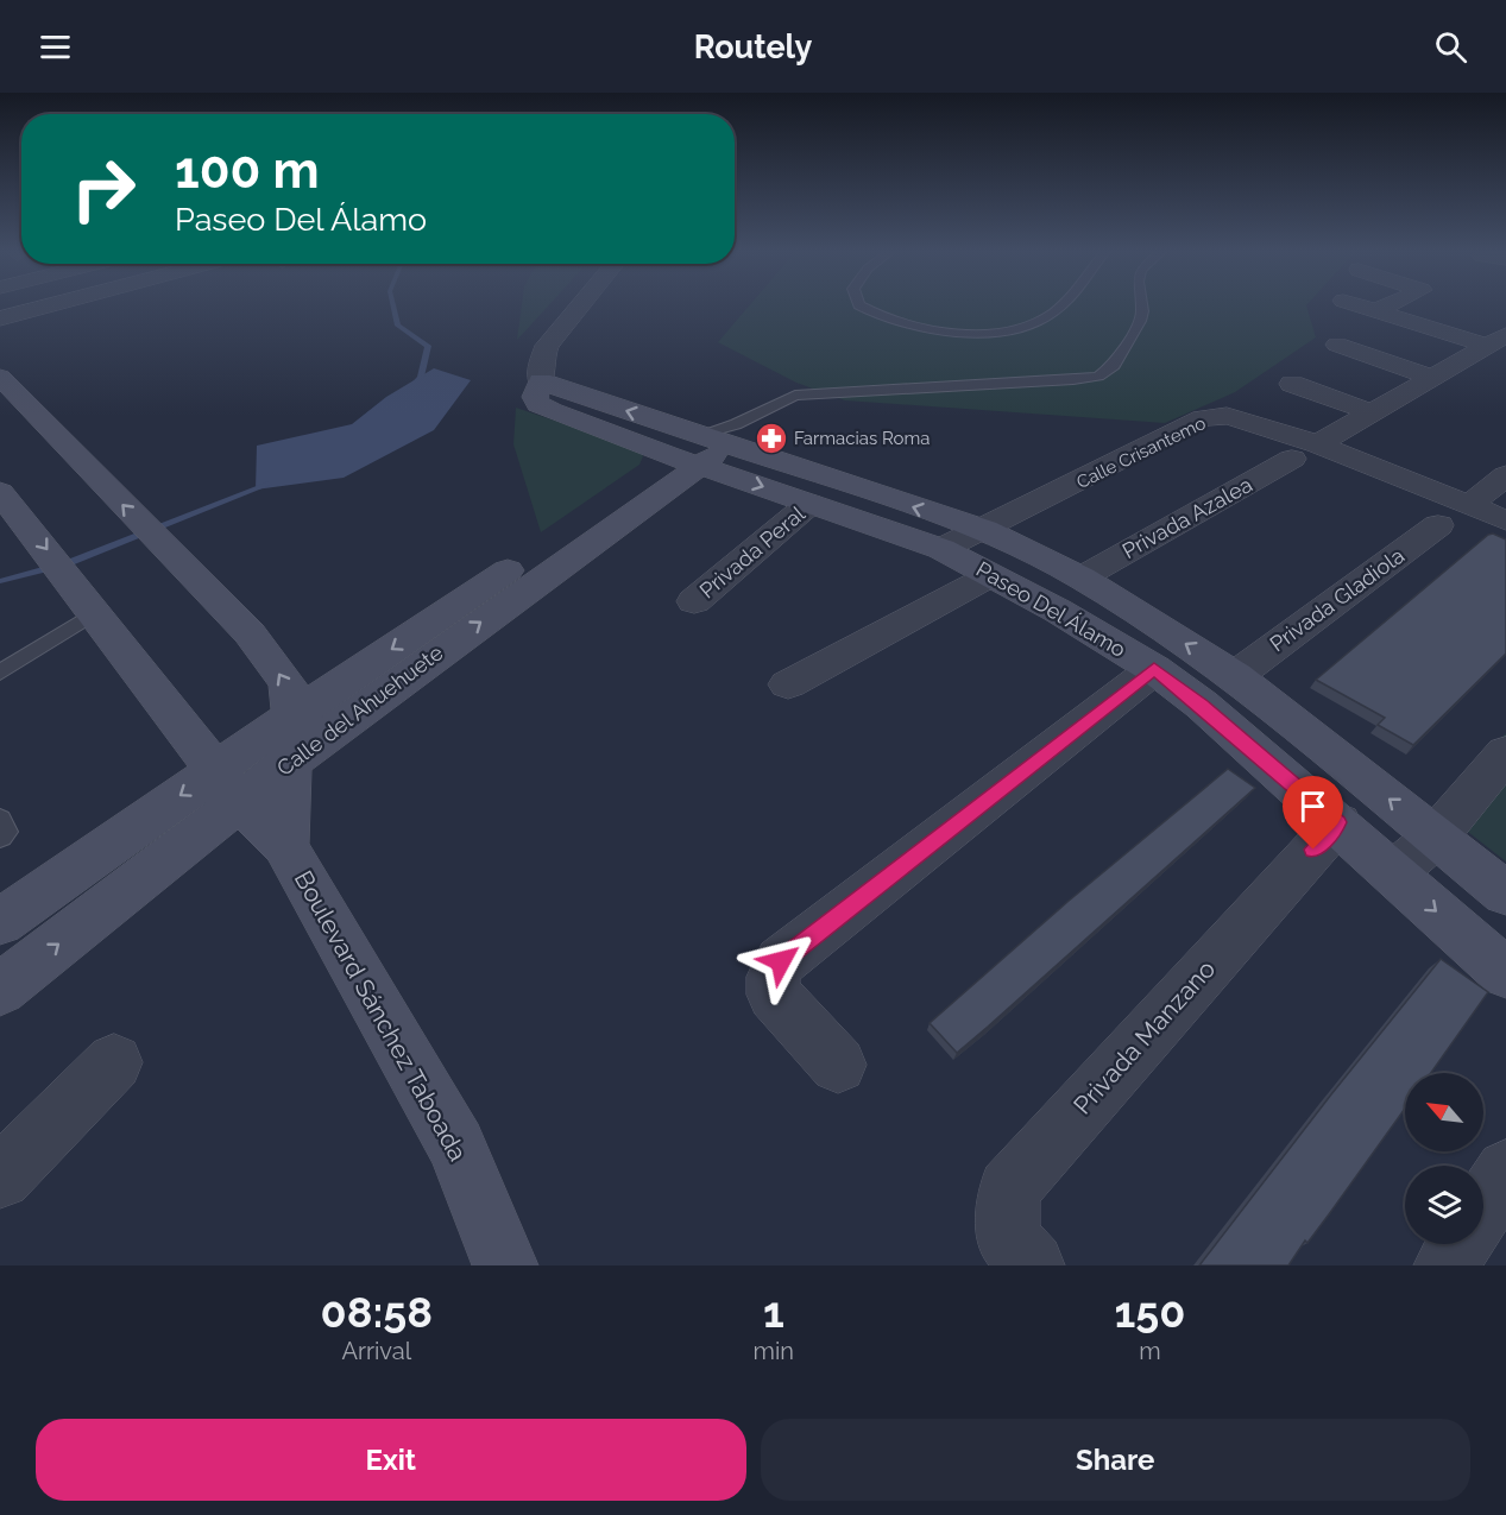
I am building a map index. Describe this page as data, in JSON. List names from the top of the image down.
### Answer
{
  "streets": {
    "street": [
      "Calle Crisantemo",
      "Privada Azalea",
      "Privada Peral",
      "Privada Gladiola",
      "Paseo Del Álamo",
      "Calle del Ahuehuete",
      "Boulevard Sánchez Taboada",
      "Privada Manzano"
    ]
  },
  "crossings": [
    ["Calle Crisantemo", "Privada Azalea"],
    ["Calle Crisantemo", "Privada Gladiola"],
    ["Calle Crisantemo", "Paseo Del Álamo"],
    ["Privada Azalea", "Paseo Del Álamo"],
    ["Privada Peral", "Paseo Del Álamo"],
    ["Privada Gladiola", "Paseo Del Álamo"],
    ["Paseo Del Álamo", "Calle del Ahuehuete"],
    ["Paseo Del Álamo", "Privada Manzano"],
    ["Calle del Ahuehuete", "Boulevard Sánchez Taboada"]
  ],
  "places": {
    "pharmacy": ["Farmacias Roma"]
  },
  "north": "top left",
  "page": {
    "header": "Routely",
    "turn": ["100 m", "Paseo Del Álamo"],
    "eta": [
      "08:58",
      "Arrival",
      "1",
      "min",
      "150",
      "m"
    ],
    "buttons": ["Exit", "Share"]
  }
}
